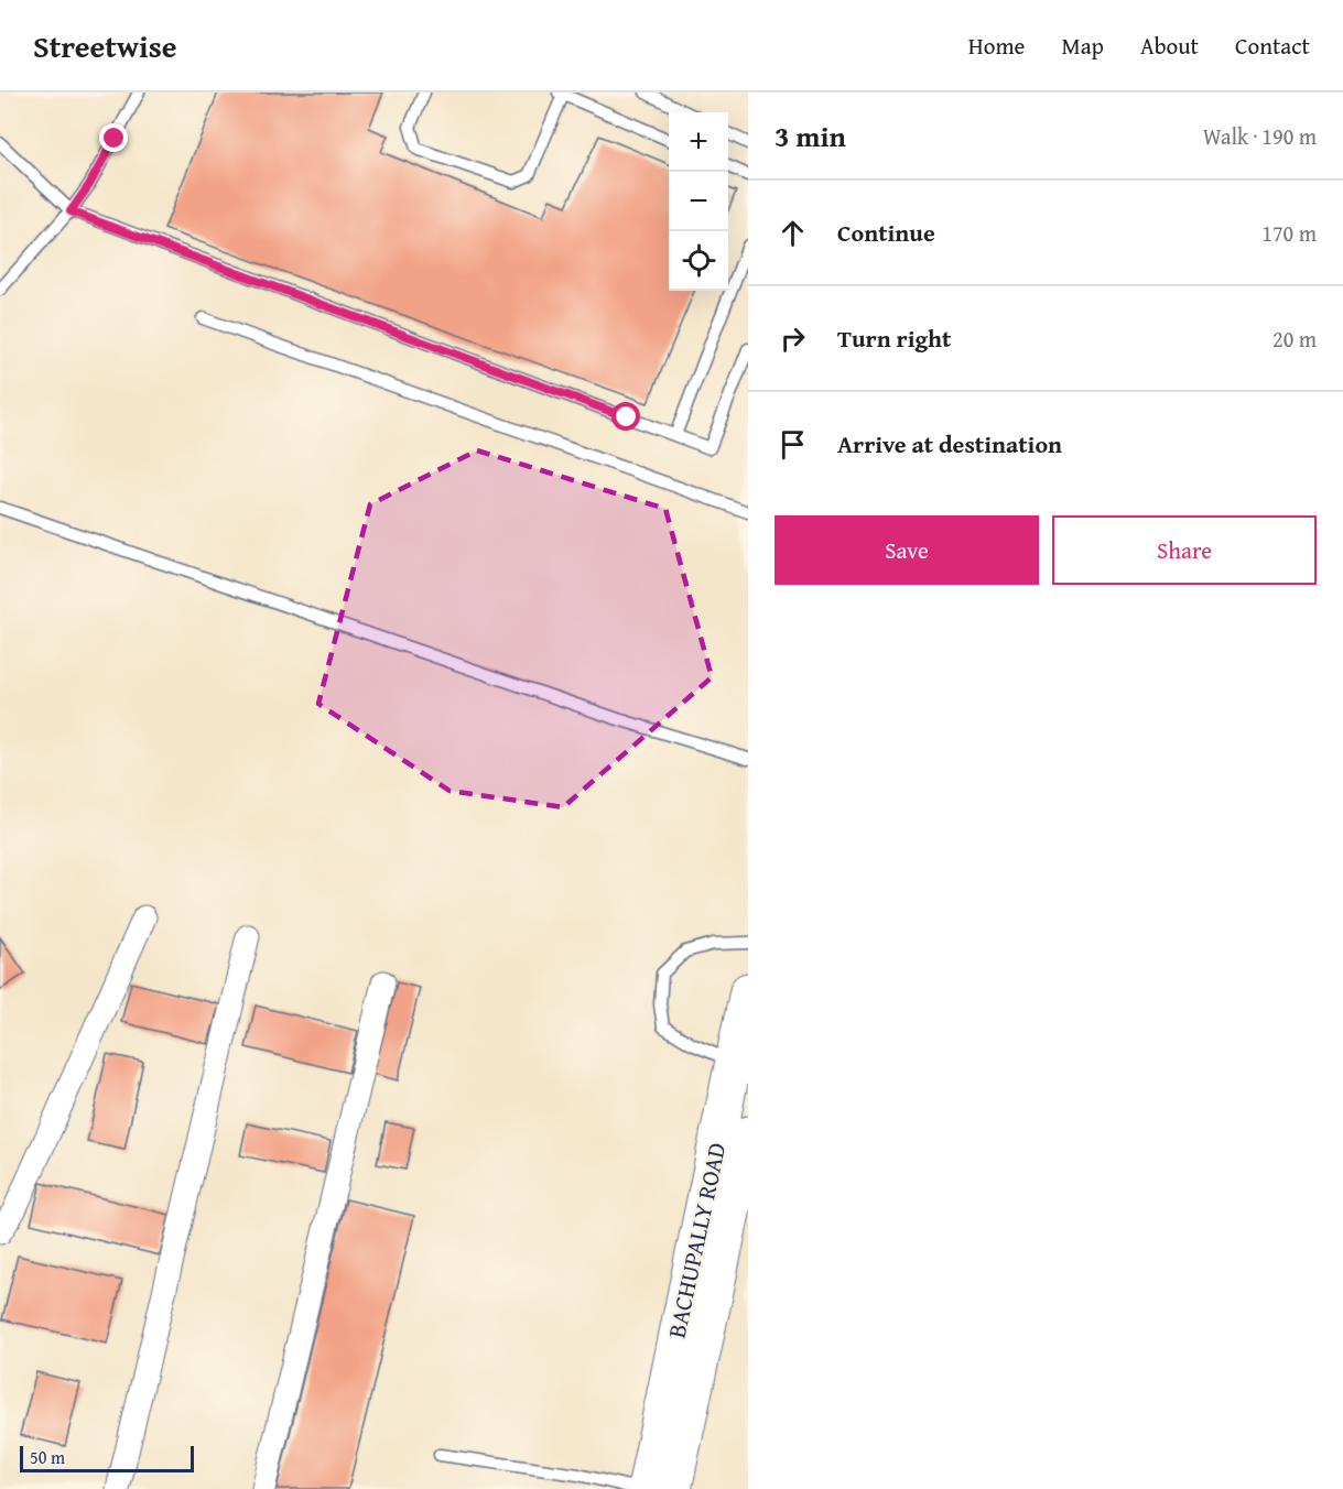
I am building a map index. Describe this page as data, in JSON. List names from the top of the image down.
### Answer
{
  "streets": {
    "main road": ["BACHUPALLY ROAD"]
  },
  "scale_bar": "50 m",
  "page": {
    "header": "Streetwise",
    "nav": [
      "Home",
      "Map",
      "About",
      "Contact"
    ],
    "heading": ["3 min", "Walk · 190 m"],
    "map_buttons": ["+", "−"],
    "list": [
      ["Continue", "170 m"],
      ["Turn right", "20 m"],
      "Arrive at destination"
    ],
    "buttons": ["Save", "Share"],
    "scale": "50 m"
  }
}
